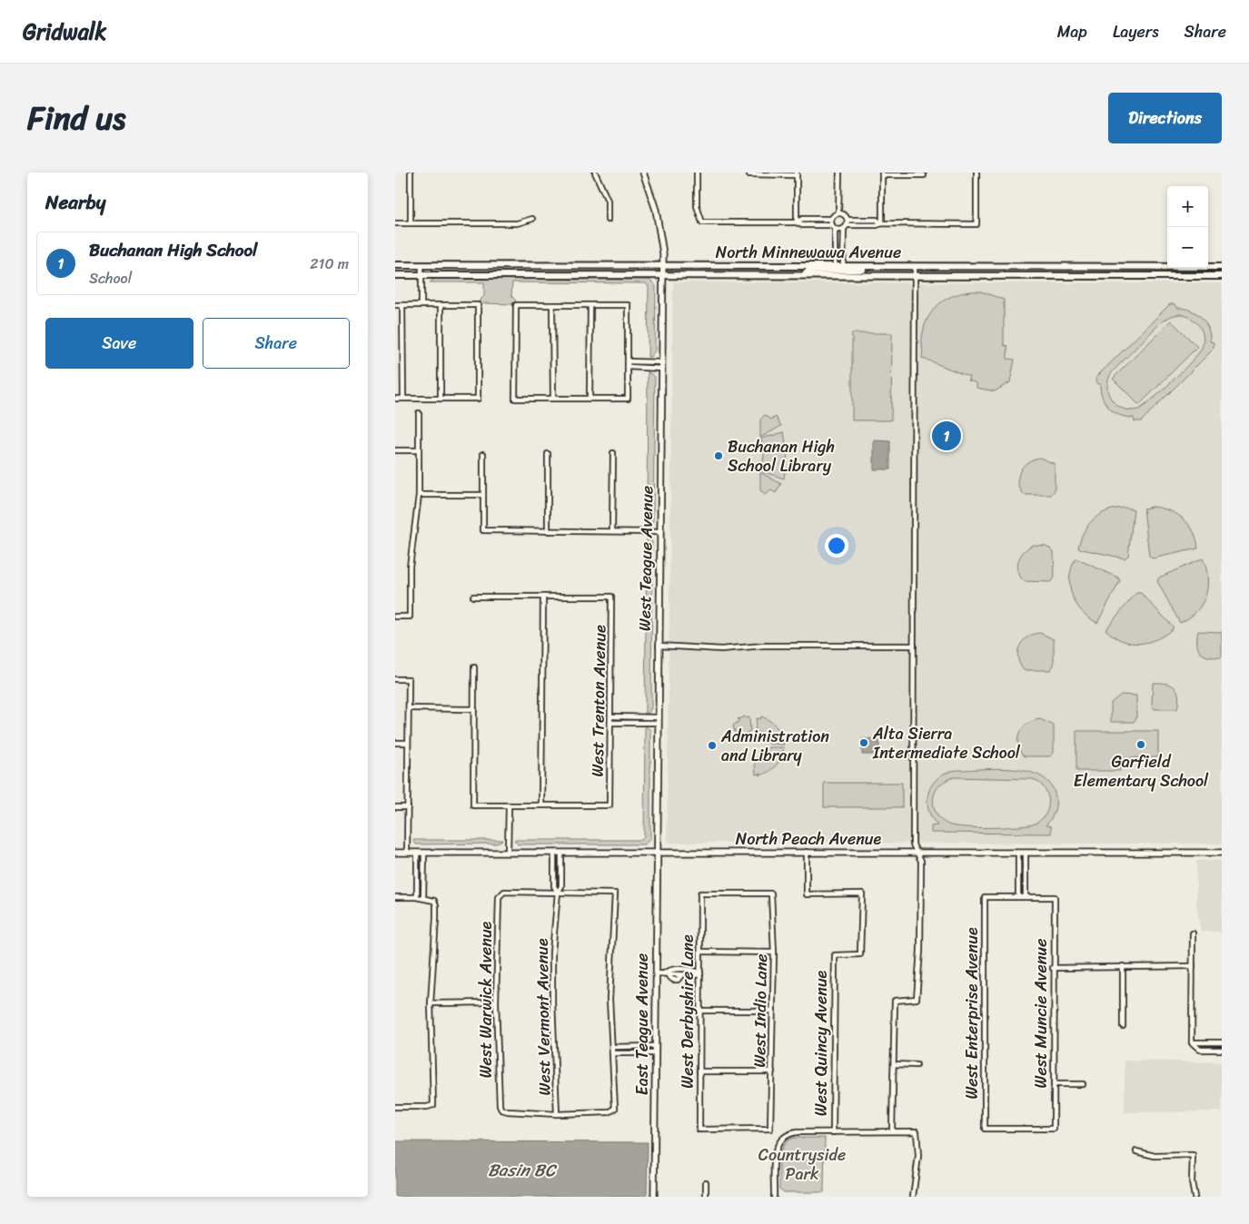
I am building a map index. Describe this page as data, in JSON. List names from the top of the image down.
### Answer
{
  "streets": {
    "main road": ["North Minnewawa Avenue"],
    "street": [
      "West Teague Avenue",
      "West Trenton Avenue",
      "North Peach Avenue",
      "West Warwick Avenue",
      "West Indio Lane",
      "West Derbyshire Lane",
      "West Enterprise Avenue",
      "West Muncie Avenue",
      "West Vermont Avenue",
      "East Teague Avenue",
      "West Quincy Avenue"
    ]
  },
  "crossings": [
    ["North Minnewawa Avenue", "West Teague Avenue"],
    ["West Teague Avenue", "North Peach Avenue"],
    ["West Teague Avenue", "East Teague Avenue"],
    ["North Peach Avenue", "West Vermont Avenue"],
    ["North Peach Avenue", "East Teague Avenue"],
    ["North Peach Avenue", "West Quincy Avenue"],
    ["West Warwick Avenue", "West Vermont Avenue"],
    ["West Indio Lane", "West Derbyshire Lane"],
    ["West Enterprise Avenue", "West Muncie Avenue"]
  ],
  "water": ["Basin BC"],
  "parks": ["Countryside Park"],
  "places": [
    "Buchanan High School Library",
    "Alta Sierra Intermediate School",
    "Garfield Elementary School",
    "Administration and Library"
  ],
  "page": {
    "header": "Gridwalk",
    "nav": ["Map", "Layers", "Share"],
    "title": "Find us",
    "buttons": [
      "Directions",
      ["Save", "Share"]
    ],
    "heading": "Nearby",
    "map_buttons": ["+", "−"],
    "list": [
      {
        "mark": "1",
        "name": "Buchanan High School",
        "note": "School",
        "value": "210 m"
      }
    ],
    "pins": "1"
  }
}
